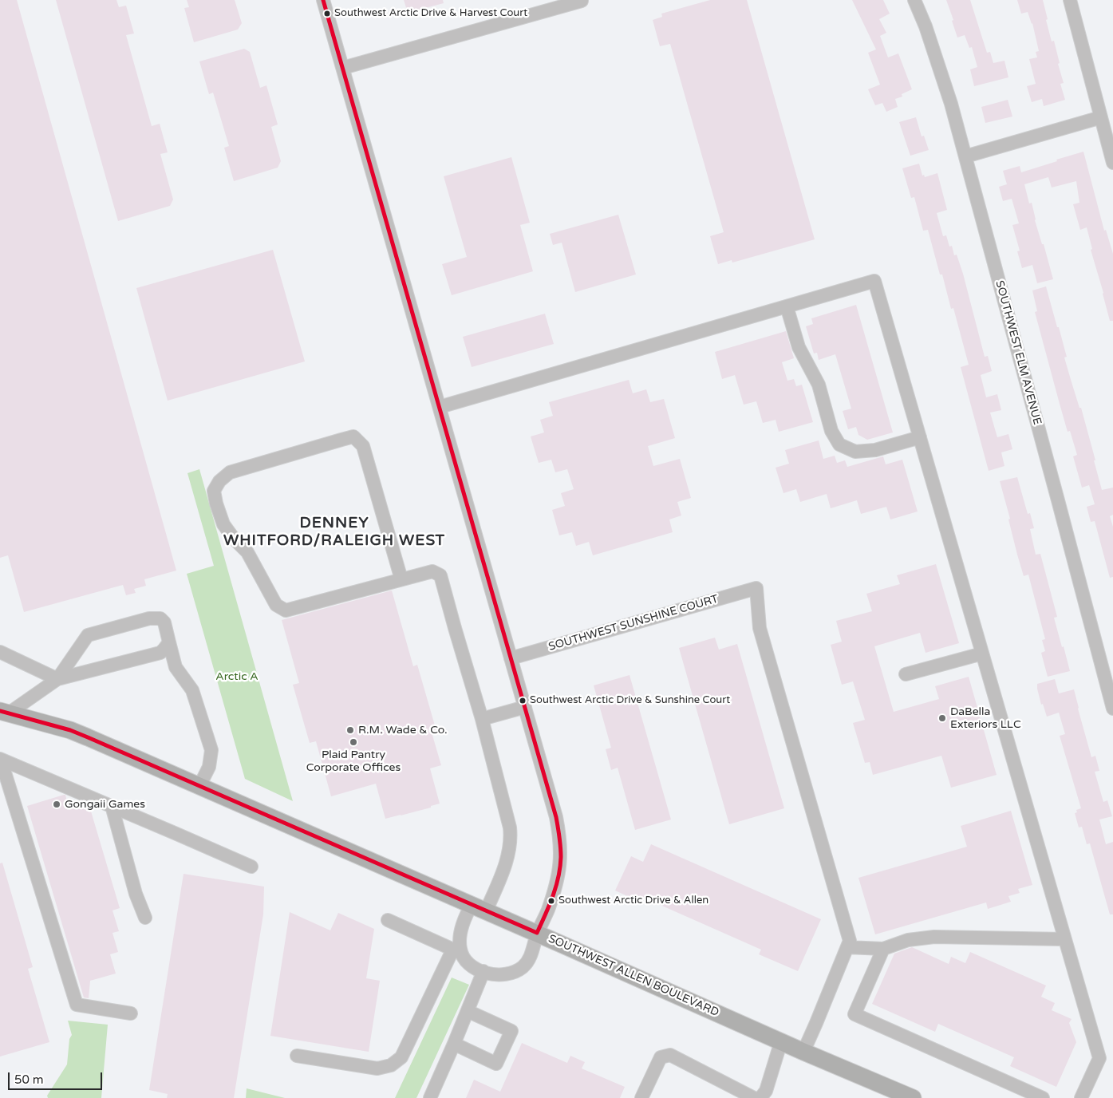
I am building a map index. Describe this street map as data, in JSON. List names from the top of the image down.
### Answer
{
  "streets": {
    "main road": ["SOUTHWEST ALLEN BOULEVARD"],
    "street": ["SOUTHWEST ELM AVENUE", "SOUTHWEST SUNSHINE COURT"]
  },
  "districts": ["DENNEY WHITFORD/RALEIGH WEST"],
  "parks": ["Arctic A"],
  "places": [
    "Southwest Arctic Drive & Harvest Court",
    "Southwest Arctic Drive & Sunshine Court",
    "DaBella Exteriors LLC",
    "R.M. Wade & Co.",
    "Plaid Pantry Corporate Offices",
    "Gongaii Games",
    "Southwest Arctic Drive & Allen"
  ],
  "scale_bar": "50 m"
}
